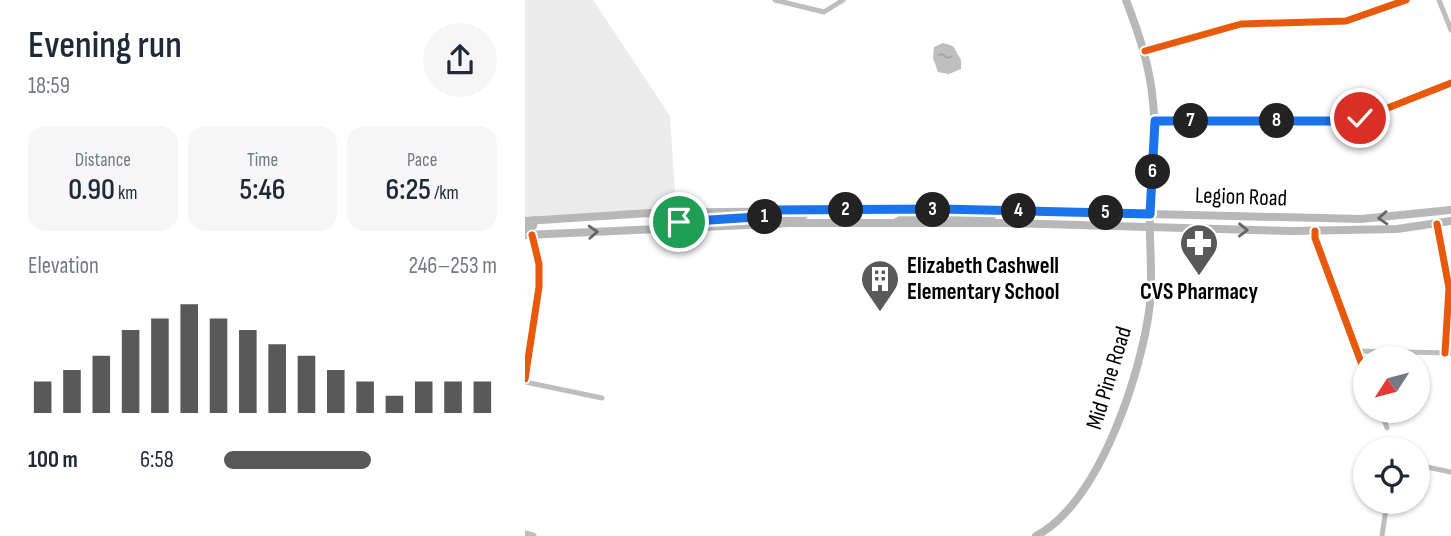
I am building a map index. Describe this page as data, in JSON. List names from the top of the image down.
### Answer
{
  "streets": {
    "main road": ["Legion Road", "Mid Pine Road"]
  },
  "crossings": [
    ["Legion Road", "Mid Pine Road"]
  ],
  "places": {
    "pharmacy": ["CVS Pharmacy"],
    "building": ["Elizabeth Cashwell Elementary School"]
  },
  "north": "bottom left",
  "page": {
    "heading": ["Evening run", "18:59"],
    "pins": [
      "7",
      "8",
      "6",
      "2",
      "3",
      "4",
      "5",
      "1"
    ],
    "stats": [
      ["Distance", "0.90 km"],
      ["Time", "5:46"],
      ["Pace", "6:25 /km"]
    ],
    "chart": ["Elevation", "246–253 m"],
    "list": [
      {
        "name": "100 m",
        "note": "6:58"
      }
    ]
  }
}
